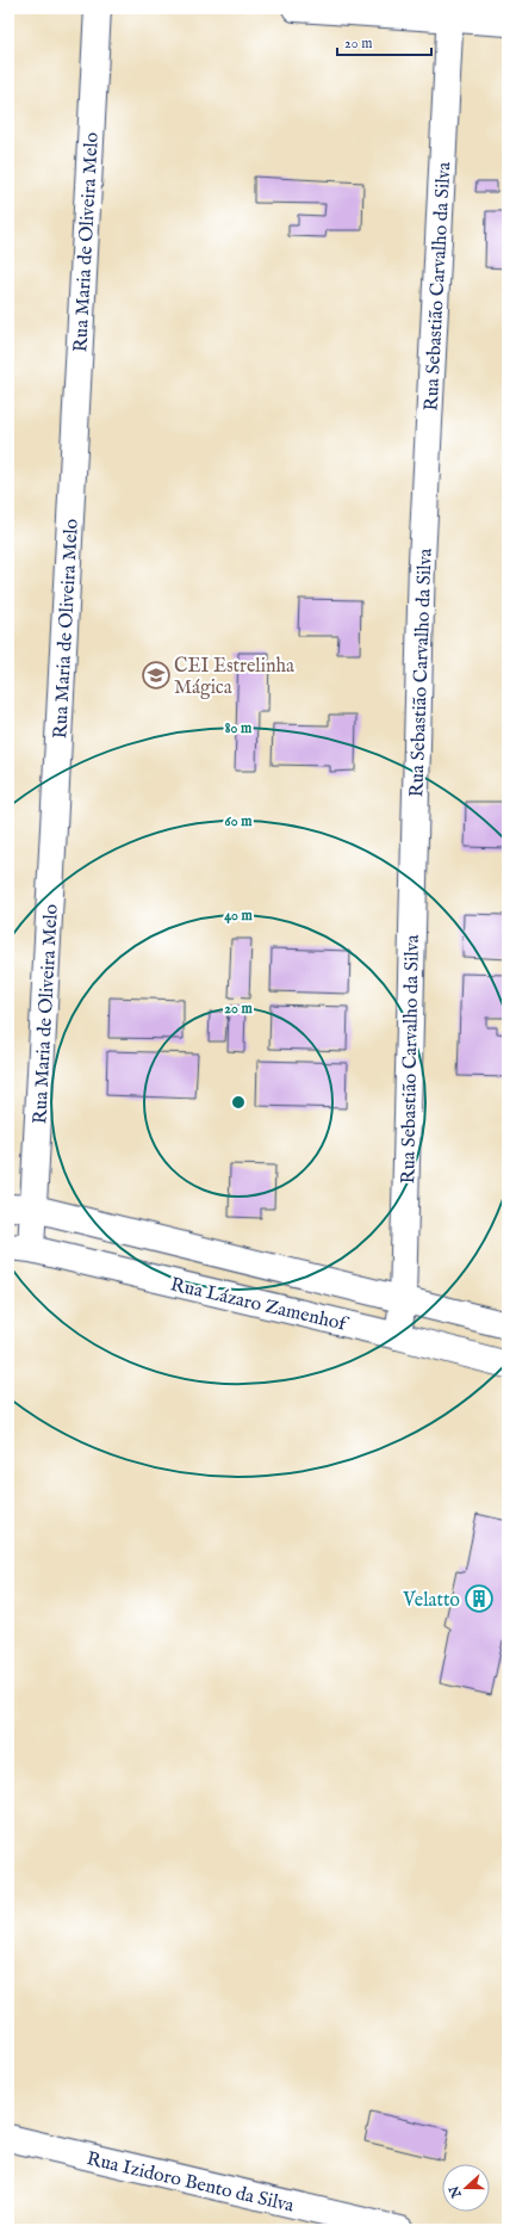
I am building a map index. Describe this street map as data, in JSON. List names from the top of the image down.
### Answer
{
  "streets": {
    "street": [
      "Rua Maria de Oliveira Melo",
      "Rua Sebastião Carvalho da Silva",
      "Rua Lázaro Zamenhof",
      "Rua Izidoro Bento da Silva"
    ]
  },
  "crossings": [
    ["Rua Maria de Oliveira Melo", "Rua Lázaro Zamenhof"],
    ["Rua Sebastião Carvalho da Silva", "Rua Lázaro Zamenhof"]
  ],
  "places": {
    "school or university": ["CEI Estrelinha Mágica"],
    "building": ["Velatto"]
  },
  "scale_bar": "20 m",
  "north": "left",
  "rings": [
    "80 m",
    "60 m",
    "40 m",
    "20 m"
  ]
}
